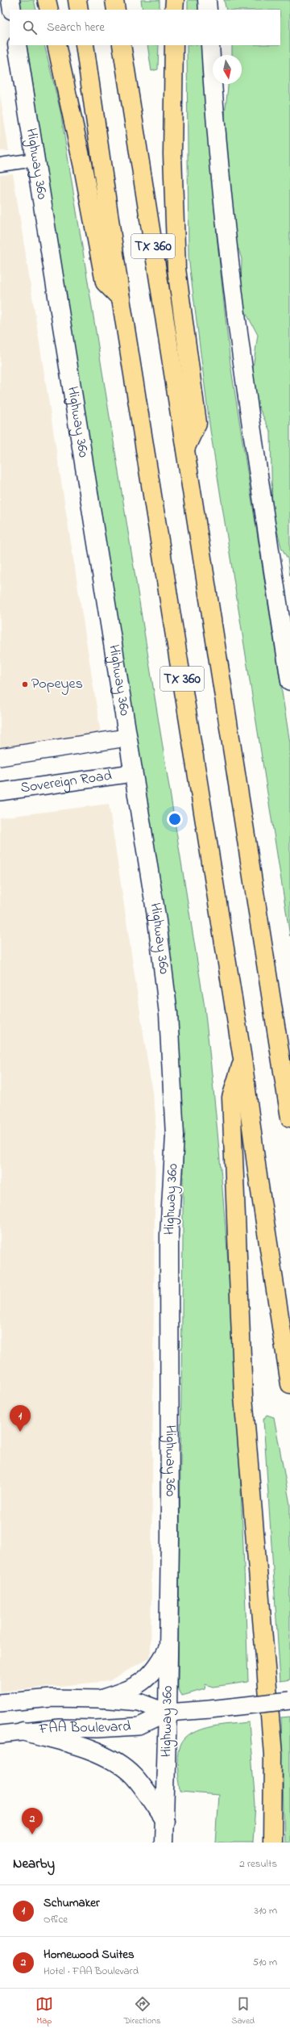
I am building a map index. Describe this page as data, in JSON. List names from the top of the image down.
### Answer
{
  "streets": {
    "highway": ["TX 360"],
    "main road": ["Highway 360"],
    "street": ["Sovereign Road", "FAA Boulevard"]
  },
  "crossings": [
    ["Highway 360", "Sovereign Road"],
    ["Highway 360", "FAA Boulevard"]
  ],
  "places": ["Popeyes"],
  "north": "bottom",
  "page": {
    "search": "Search here",
    "pins": ["1", "2"],
    "heading": ["Nearby", "2 results"],
    "list": [
      {
        "mark": "1",
        "name": "Schumaker",
        "note": "Office",
        "value": "310 m"
      },
      {
        "mark": "2",
        "name": "Homewood Suites",
        "note": "Hotel · FAA Boulevard",
        "value": "510 m"
      }
    ],
    "nav": ["Map", "Directions", "Saved"]
  }
}
